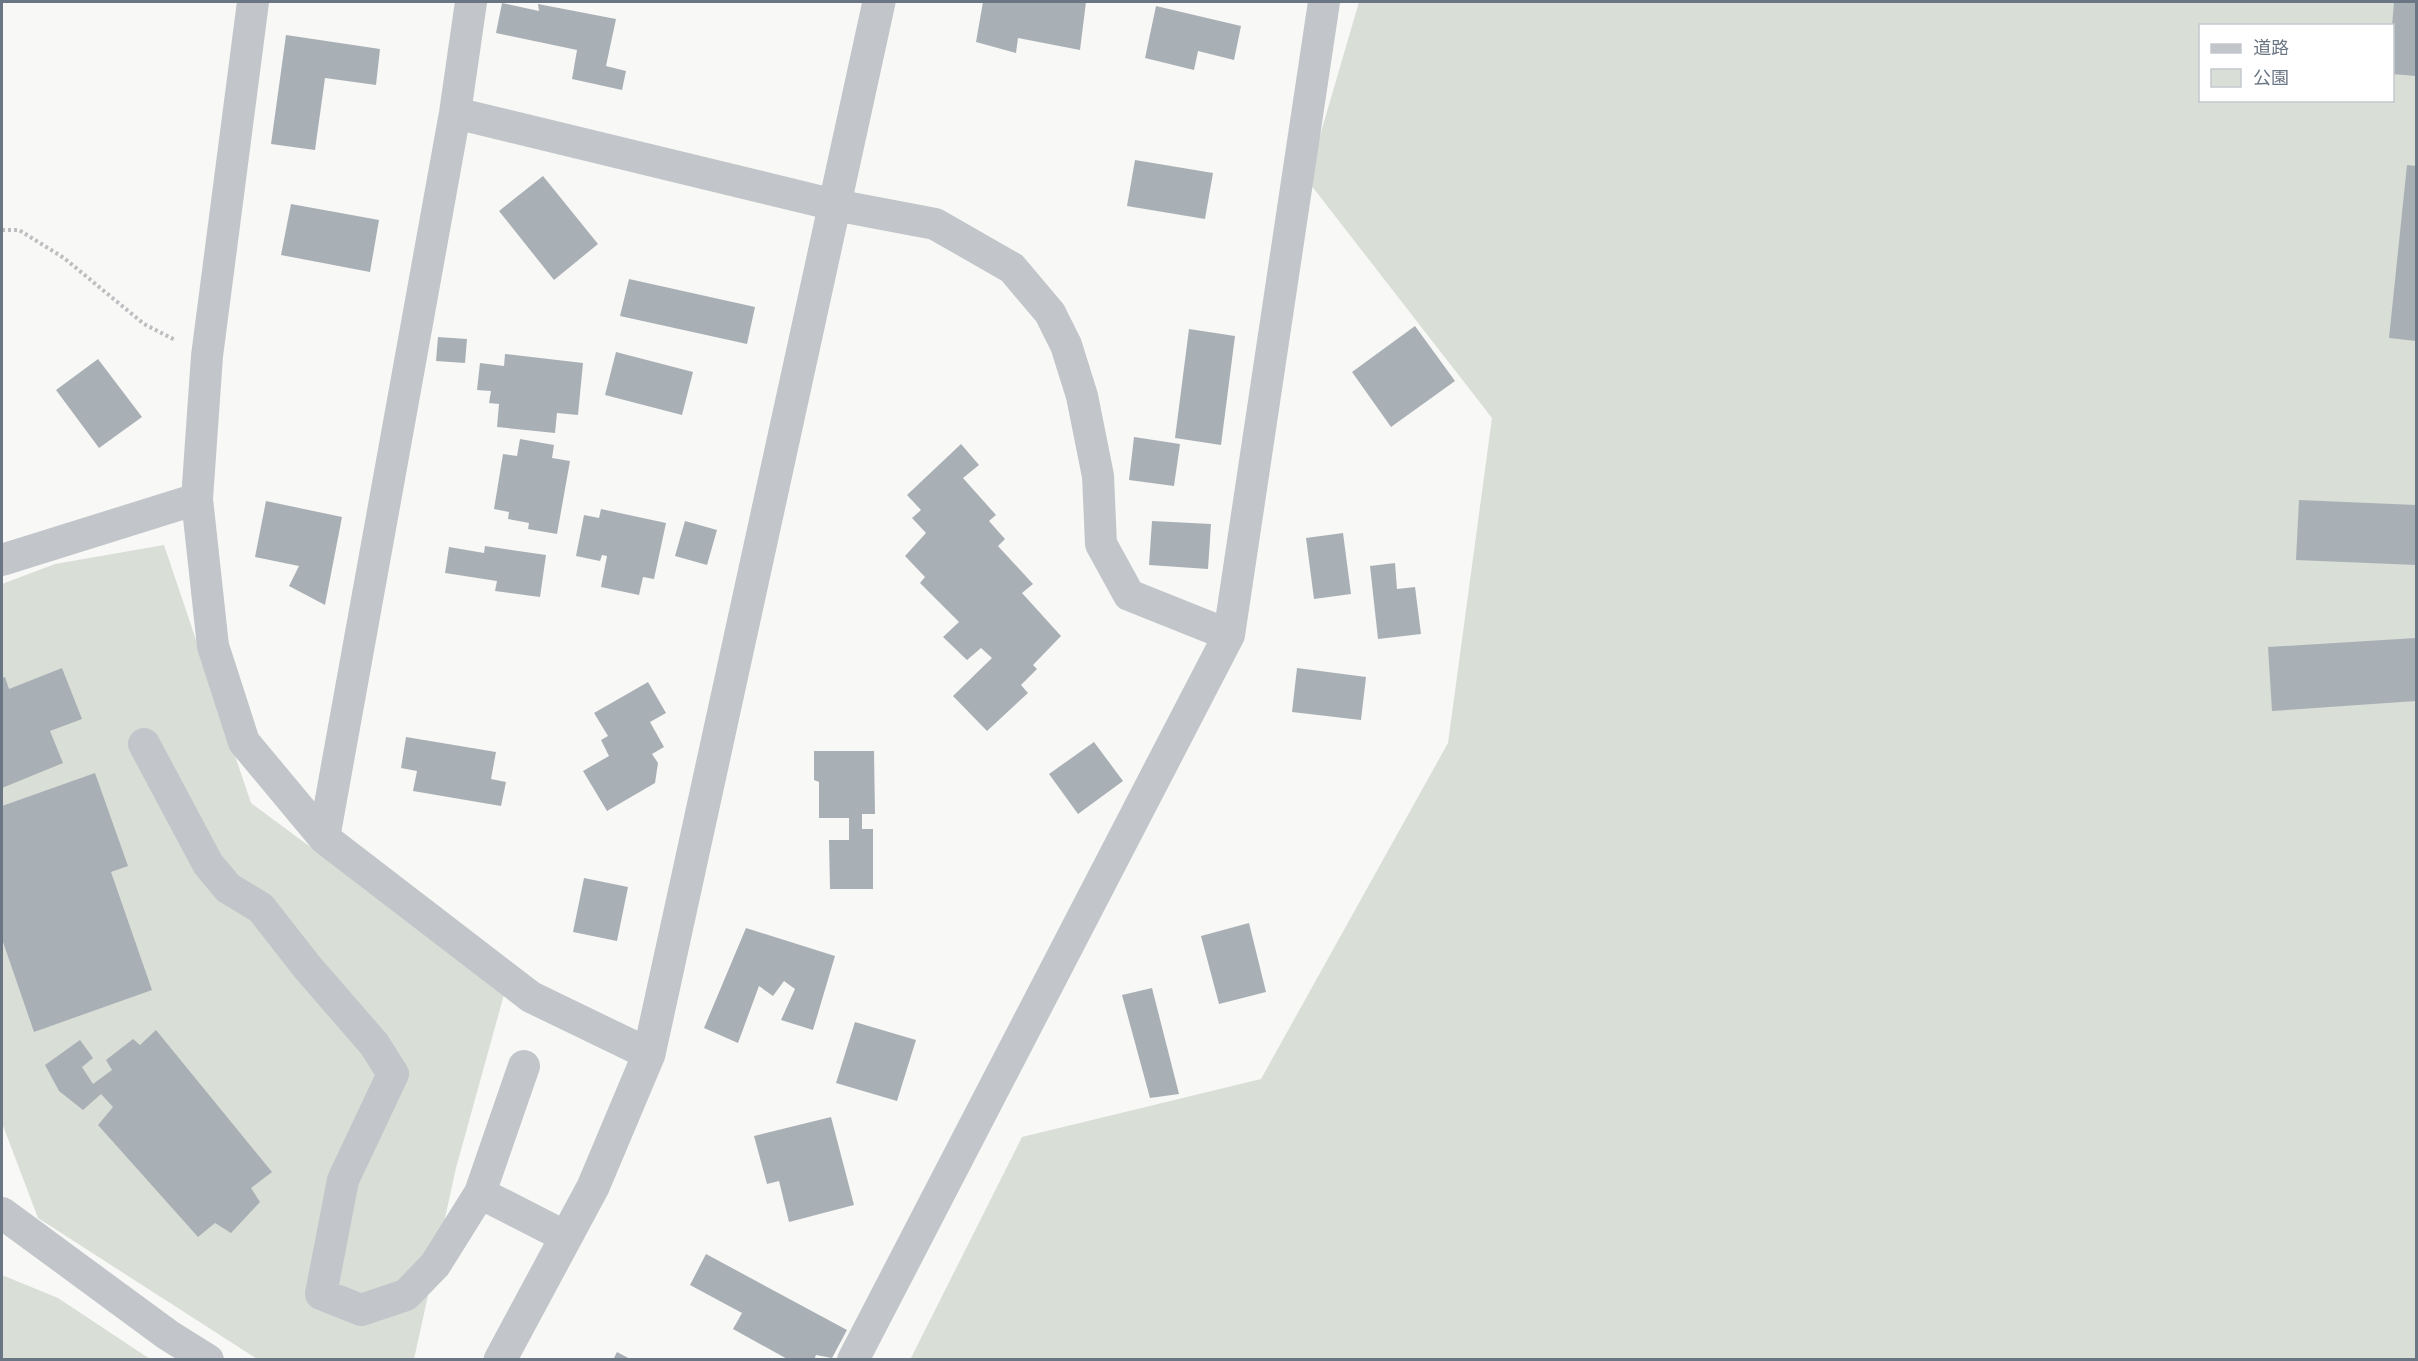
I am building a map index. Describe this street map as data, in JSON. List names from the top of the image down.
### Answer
{
  "legend": ["道路", "公園"]
}
